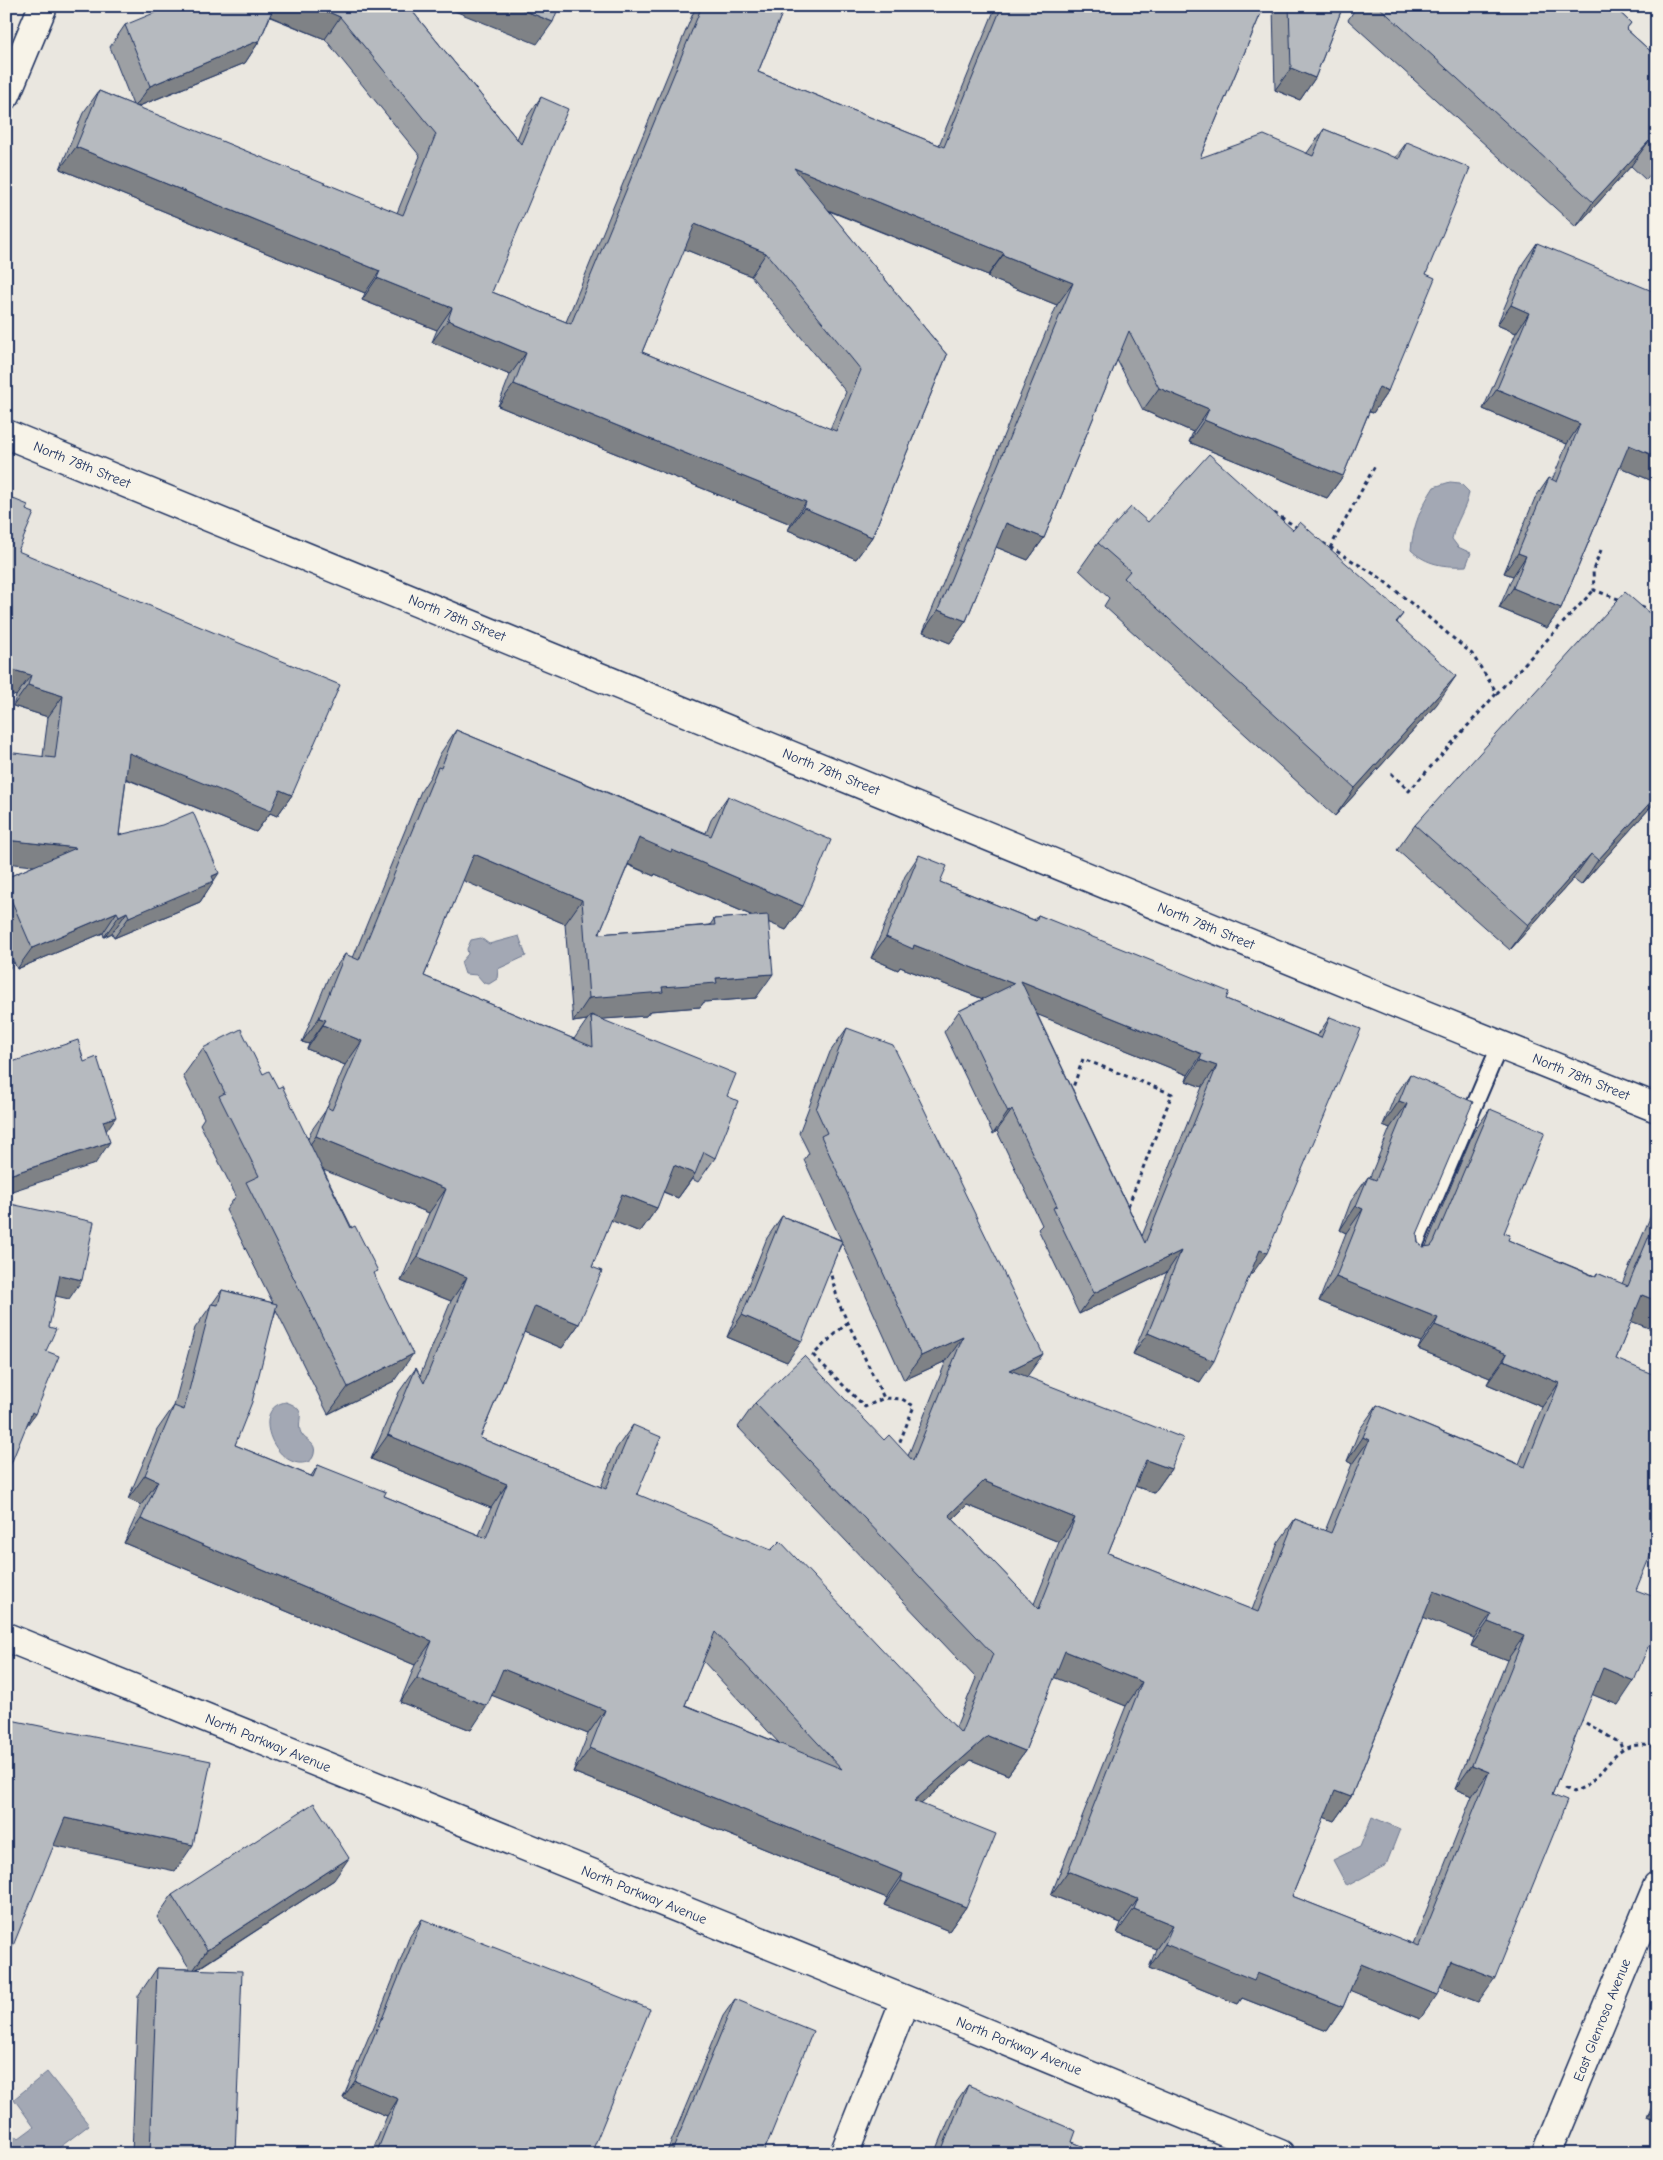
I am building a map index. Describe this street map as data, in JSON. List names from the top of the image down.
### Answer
{
  "streets": {
    "street": ["North 78th Street", "North Parkway Avenue", "East Glenrosa Avenue"]
  }
}
